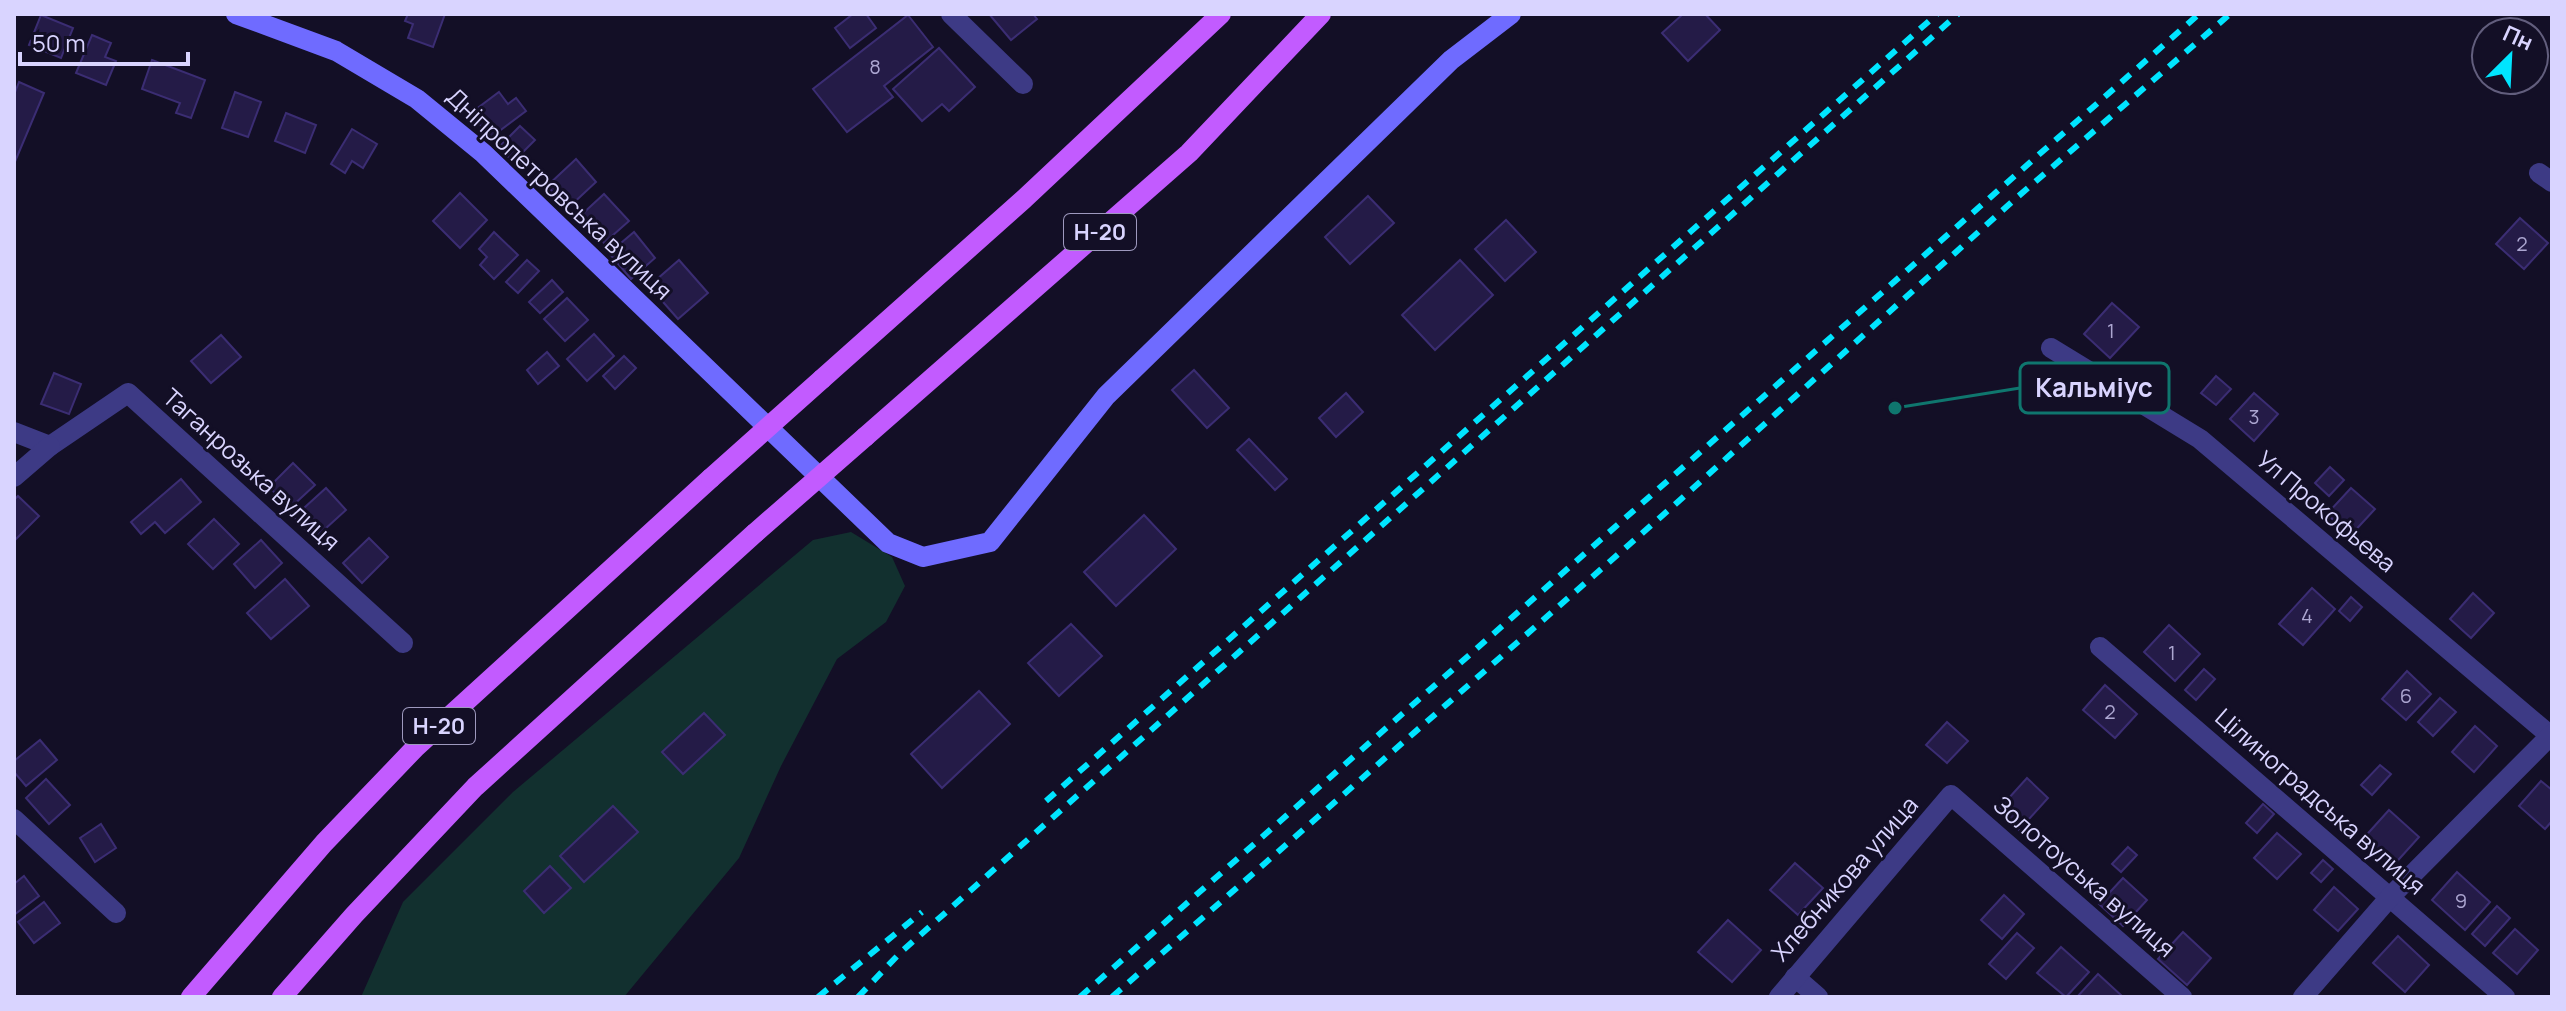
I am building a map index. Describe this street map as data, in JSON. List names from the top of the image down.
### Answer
{
  "streets": {
    "main road": ["Н-20"],
    "street": [
      "Дніпропетровська вулиця",
      "Таганрозька вулиця",
      "Ул Прокофьева",
      "Цілиноградська вулиця",
      "Золотоуська вулиця",
      "Хлебникова улица"
    ]
  },
  "crossings": [
    ["Золотоуська вулиця", "Хлебникова улица"]
  ],
  "places": ["Кальміус"],
  "house_numbers": [
    "8",
    "2",
    "1",
    "3",
    "4",
    "1",
    "6",
    "2",
    "9"
  ],
  "scale_bar": "50 m",
  "north": "top right"
}
